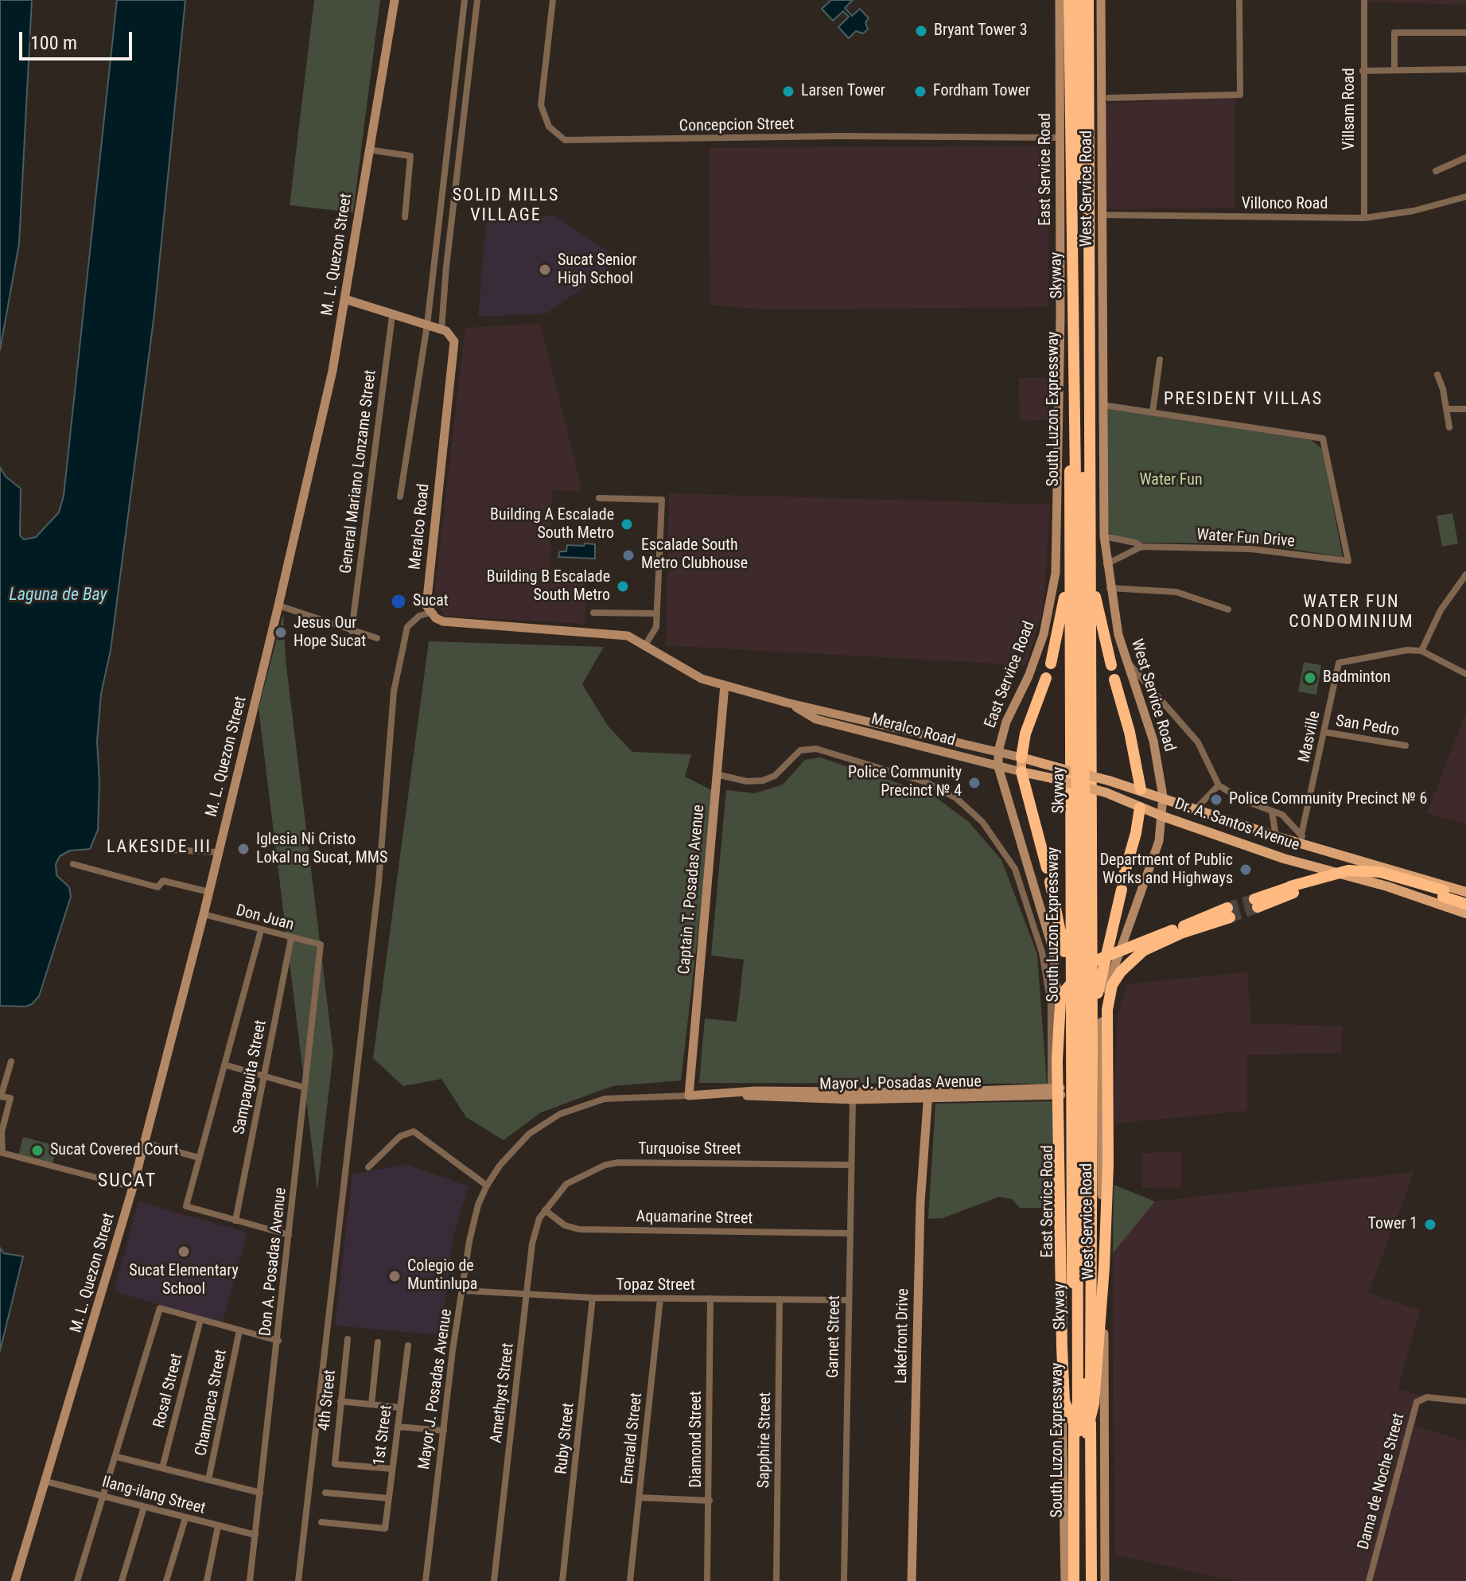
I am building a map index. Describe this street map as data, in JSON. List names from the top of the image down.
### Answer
{
  "streets": {
    "highway": ["Skyway", "South Luzon Expressway"],
    "main road": [
      "East Service Road",
      "West Service Road",
      "M. L. Quezon Street",
      "Meralco Road",
      "Dr. A. Santos Avenue",
      "Captain T. Posadas Avenue",
      "Mayor J. Posadas Avenue",
      "Lakefront Drive"
    ],
    "street": [
      "Villsam Road",
      "Concepcion Street",
      "Villonco Road",
      "General Mariano Lonzame Street",
      "Water Fun Drive",
      "San Pedro",
      "Masville",
      "Don Juan",
      "Sampaguita Street",
      "Turquoise Street",
      "Aquamarine Street",
      "Don A. Posadas Avenue",
      "Topaz Street",
      "Garnet Street",
      "Rosal Street",
      "Amethyst Street",
      "4th Street",
      "Champaca Street",
      "1st Street",
      "Ruby Street",
      "Emerald Street",
      "Diamond Street",
      "Sapphire Street",
      "Dama de Noche Street",
      "Ilang-ilang Street"
    ]
  },
  "crossings": [
    ["Villsam Road", "Villonco Road"],
    ["Concepcion Street", "East Service Road"],
    ["East Service Road", "Meralco Road"],
    ["East Service Road", "Dr. A. Santos Avenue"],
    ["East Service Road", "Mayor J. Posadas Avenue"],
    ["West Service Road", "Villonco Road"],
    ["West Service Road", "Water Fun Drive"],
    ["West Service Road", "Dr. A. Santos Avenue"],
    ["M. L. Quezon Street", "Don Juan"],
    ["M. L. Quezon Street", "Ilang-ilang Street"],
    ["Skyway", "South Luzon Expressway"],
    ["Meralco Road", "Dr. A. Santos Avenue"],
    ["Meralco Road", "Captain T. Posadas Avenue"],
    ["San Pedro", "Masville"],
    ["Masville", "Dr. A. Santos Avenue"],
    ["Captain T. Posadas Avenue", "Mayor J. Posadas Avenue"],
    ["Don Juan", "Sampaguita Street"],
    ["Don Juan", "Don A. Posadas Avenue"],
    ["Mayor J. Posadas Avenue", "Topaz Street"],
    ["Mayor J. Posadas Avenue", "Lakefront Drive"],
    ["Mayor J. Posadas Avenue", "Garnet Street"],
    ["Turquoise Street", "Aquamarine Street"],
    ["Turquoise Street", "Garnet Street"],
    ["Turquoise Street", "Amethyst Street"],
    ["Aquamarine Street", "Garnet Street"],
    ["Aquamarine Street", "Amethyst Street"],
    ["Don A. Posadas Avenue", "Ilang-ilang Street"],
    ["Topaz Street", "Garnet Street"],
    ["Topaz Street", "Amethyst Street"],
    ["Topaz Street", "Ruby Street"],
    ["Topaz Street", "Emerald Street"],
    ["Topaz Street", "Diamond Street"],
    ["Topaz Street", "Sapphire Street"],
    ["4th Street", "1st Street"]
  ],
  "districts": [
    "SOLID MILLS VILLAGE",
    "PRESIDENT VILLAS",
    "WATER FUN CONDOMINIUM",
    "LAKESIDE III",
    "SUCAT"
  ],
  "water": ["Laguna de Bay"],
  "parks": ["Water Fun"],
  "places": [
    "Bryant Tower 3",
    "Larsen Tower",
    "Fordham Tower",
    "Sucat Senior High School",
    "Building A Escalade South Metro",
    "Escalade South Metro Clubhouse",
    "Building B Escalade South Metro",
    "Sucat",
    "Jesus Our Hope Sucat",
    "Badminton",
    "Police Community Precinct № 4",
    "Police Community Precinct № 6",
    "Iglesia Ni Cristo Lokal ng Sucat, MMS",
    "Department of Public Works and Highways",
    "Sucat Covered Court",
    "Tower 1",
    "Sucat Elementary School",
    "Colegio de Muntinlupa"
  ],
  "scale_bar": "100 m"
}
